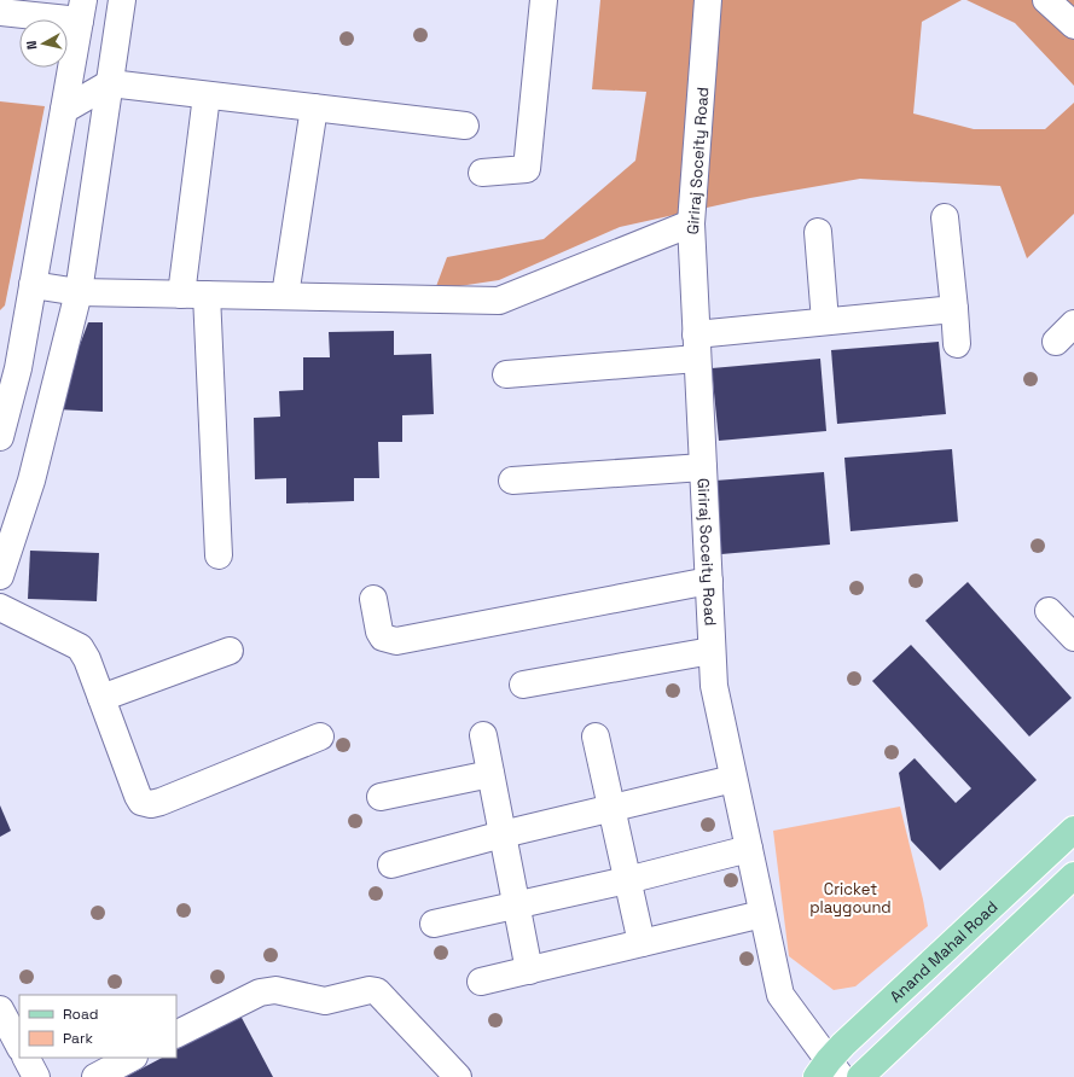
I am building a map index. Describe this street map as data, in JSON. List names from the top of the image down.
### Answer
{
  "streets": {
    "main road": ["Anand Mahal Road"],
    "street": ["Giriraj Soceity Road"]
  },
  "crossings": [
    ["Giriraj Soceity Road", "Anand Mahal Road"]
  ],
  "parks": ["Cricket playgound"],
  "legend": ["Road", "Park"],
  "north": "left"
}
